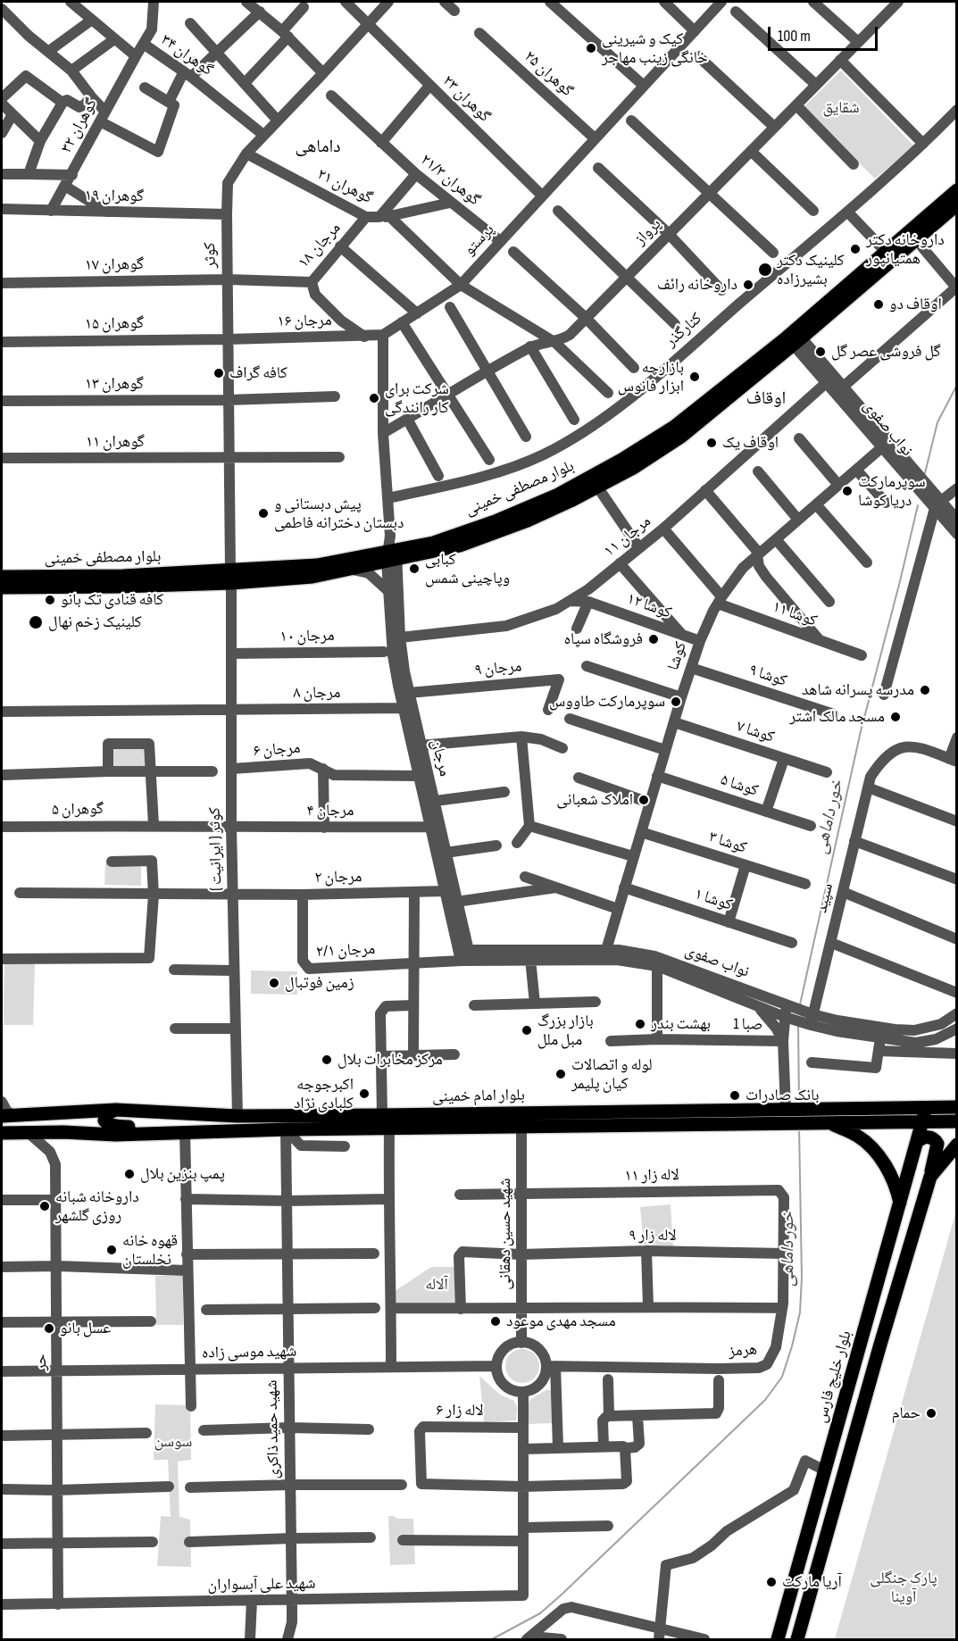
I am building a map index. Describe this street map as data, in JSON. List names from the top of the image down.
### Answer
{
  "streets": {
    "main road": ["بلوار مصطفی خمینی", "بلوار امام خمینی", "بلوار خلیج فارس"],
    "street": [
      "گوهران ۳۴",
      "گوهران ۲۵",
      "گوهران ۲۳",
      "گوهران ۳۲",
      "گوهران ۲۱/۳",
      "گوهران ۲۱",
      "گوهران ۱۹",
      "پرواز",
      "پرستو",
      "مرجان ۱۸",
      "کوثر",
      "گوهران ۱۷",
      "مرجان ۱۶",
      "گوهران ۱۵",
      "کنارگذر",
      "گوهران ۱۳",
      "نواب صفوی",
      "گوهران ۱۱",
      "مرجان ۱۱",
      "کوشا ۱۲",
      "کوشا ۱۱",
      "مرجان ۱۰",
      "کوشا",
      "مرجان ۹",
      "کوشا ۹",
      "مرجان ۸",
      "کوشا ۷",
      "مرجان ۶",
      "مرجان",
      "کوشا ۵",
      "گوهران ۵",
      "مرجان ۴",
      "کوشا ۳",
      "کوثر ( ایرانیت )",
      "مرجان ۲",
      "سپید",
      "کوشا ۱",
      "مرجان ۲/۱",
      "صبا 1",
      "لاله زار ۱۱",
      "شهید حسین دهقانی",
      "لاله زار ۹",
      "هرمز",
      "شهید موسی زاده",
      "حر",
      "لاله زار ۶",
      "شهید حمید ذاکری",
      "شهید علی آبسواران"
    ]
  },
  "crossings": [
    ["گوهران ۳۴", "گوهران ۳۲"],
    ["گوهران ۳۴", "کوثر"],
    ["گوهران ۲۵", "پرستو"],
    ["گوهران ۲۳", "پرستو"],
    ["گوهران ۲۳", "کوثر"],
    ["گوهران ۳۲", "گوهران ۱۹"],
    ["گوهران ۲۱/۳", "گوهران ۲۱"],
    ["گوهران ۲۱/۳", "پرستو"],
    ["گوهران ۲۱", "مرجان ۱۸"],
    ["گوهران ۲۱", "کوثر"],
    ["گوهران ۱۹", "کوثر"],
    ["پرستو", "مرجان ۱۶"],
    ["مرجان ۱۸", "کوثر"],
    ["مرجان ۱۸", "گوهران ۱۷"],
    ["کوثر", "گوهران ۱۷"],
    ["کوثر", "مرجان ۱۶"],
    ["کوثر", "گوهران ۱۵"],
    ["کوثر", "گوهران ۱۳"],
    ["کوثر", "گوهران ۱۱"],
    ["کوثر", "بلوار مصطفی خمینی"],
    ["کوثر", "کوثر ( ایرانیت )"],
    ["مرجان ۱۶", "گوهران ۱۵"],
    ["نواب صفوی", "بلوار مصطفی خمینی"],
    ["نواب صفوی", "مرجان ۱۱"],
    ["نواب صفوی", "کوشا"],
    ["نواب صفوی", "مرجان"],
    ["نواب صفوی", "سپید"],
    ["نواب صفوی", "مرجان ۲/۱"],
    ["بلوار مصطفی خمینی", "مرجان"],
    ["بلوار مصطفی خمینی", "کوثر ( ایرانیت )"],
    ["مرجان ۱۱", "کوشا ۱۲"],
    ["مرجان ۱۱", "مرجان"],
    ["کوشا ۱۲", "کوشا"],
    ["کوشا ۱۱", "کوشا"],
    ["مرجان ۱۰", "کوثر ( ایرانیت )"],
    ["کوشا", "کوشا ۹"],
    ["کوشا", "کوشا ۷"],
    ["کوشا", "کوشا ۵"],
    ["کوشا", "کوشا ۳"],
    ["کوشا", "کوشا ۱"],
    ["مرجان ۹", "مرجان"],
    ["مرجان ۸", "مرجان"],
    ["مرجان ۸", "کوثر ( ایرانیت )"],
    ["مرجان ۶", "مرجان"],
    ["مرجان ۶", "کوثر ( ایرانیت )"],
    ["مرجان", "مرجان ۴"],
    ["مرجان", "مرجان ۲"],
    ["مرجان", "مرجان ۲/۱"],
    ["گوهران ۵", "مرجان ۴"],
    ["گوهران ۵", "کوثر ( ایرانیت )"],
    ["مرجان ۴", "کوثر ( ایرانیت )"],
    ["کوثر ( ایرانیت )", "مرجان ۲"],
    ["کوثر ( ایرانیت )", "بلوار امام خمینی"],
    ["مرجان ۲", "مرجان ۲/۱"],
    ["بلوار امام خمینی", "شهید حسین دهقانی"],
    ["بلوار امام خمینی", "حر"],
    ["بلوار امام خمینی", "بلوار خلیج فارس"],
    ["بلوار امام خمینی", "شهید حمید ذاکری"],
    ["لاله زار ۱۱", "شهید حسین دهقانی"],
    ["لاله زار ۱۱", "هرمز"],
    ["شهید حسین دهقانی", "لاله زار ۹"],
    ["شهید حسین دهقانی", "هرمز"],
    ["شهید حسین دهقانی", "شهید موسی زاده"],
    ["لاله زار ۹", "هرمز"],
    ["هرمز", "شهید موسی زاده"],
    ["شهید موسی زاده", "حر"],
    ["شهید موسی زاده", "شهید حمید ذاکری"],
    ["حر", "شهید علی آبسواران"],
    ["شهید حمید ذاکری", "شهید علی آبسواران"]
  ],
  "districts": ["داماهی", "اوقاف"],
  "water": ["خور داماهی"],
  "parks": [
    "شقایق",
    "آلاله",
    "سوسن",
    "پارک جنگلی آوینا"
  ],
  "places": [
    "کیک و شیرینی خانگی زینب مهاجر",
    "داروخانه دکتر همتیانپور",
    "کلینیک دکتر بشیرزاده",
    "داروخانه رائف",
    "اوقاف دو",
    "گل فروشی عصر گل",
    "کافه گراف",
    "بازارچه ابزار فانوس",
    "شركت براى كار رانندگى",
    "اوقاف یک",
    "سوپرمارکت دریا کوشا",
    "پیش دبستانی و دبستان دخترانه فاطمی",
    "کبابی وپاچینی شمس",
    "کافه قنادی تک بانو",
    "کلینیک زخم نهال",
    "فروشگاه سپاه",
    "مدرسه پسرانه شاهد",
    "سوپرمارکت طاووس",
    "مسجد مالک اشتر",
    "املاک شعبانی",
    "زمین فوتبال",
    "بهشت بندر",
    "بازار بزرگ مبل ملل",
    "مرکز مخابرات بلال",
    "لوله و اتصالات کیان پلیمر",
    "اکبرجوجه کلبادی نژاد",
    "بانک صادرات",
    "پمپ بنزین بلال",
    "داروخانه شبانه روزی گلشهر",
    "قهوه خانه نخلستان",
    "مسجد مهدی موعود",
    "عسل بانو",
    "حمام",
    "آریا مارکت"
  ],
  "scale_bar": "100 m"
}
